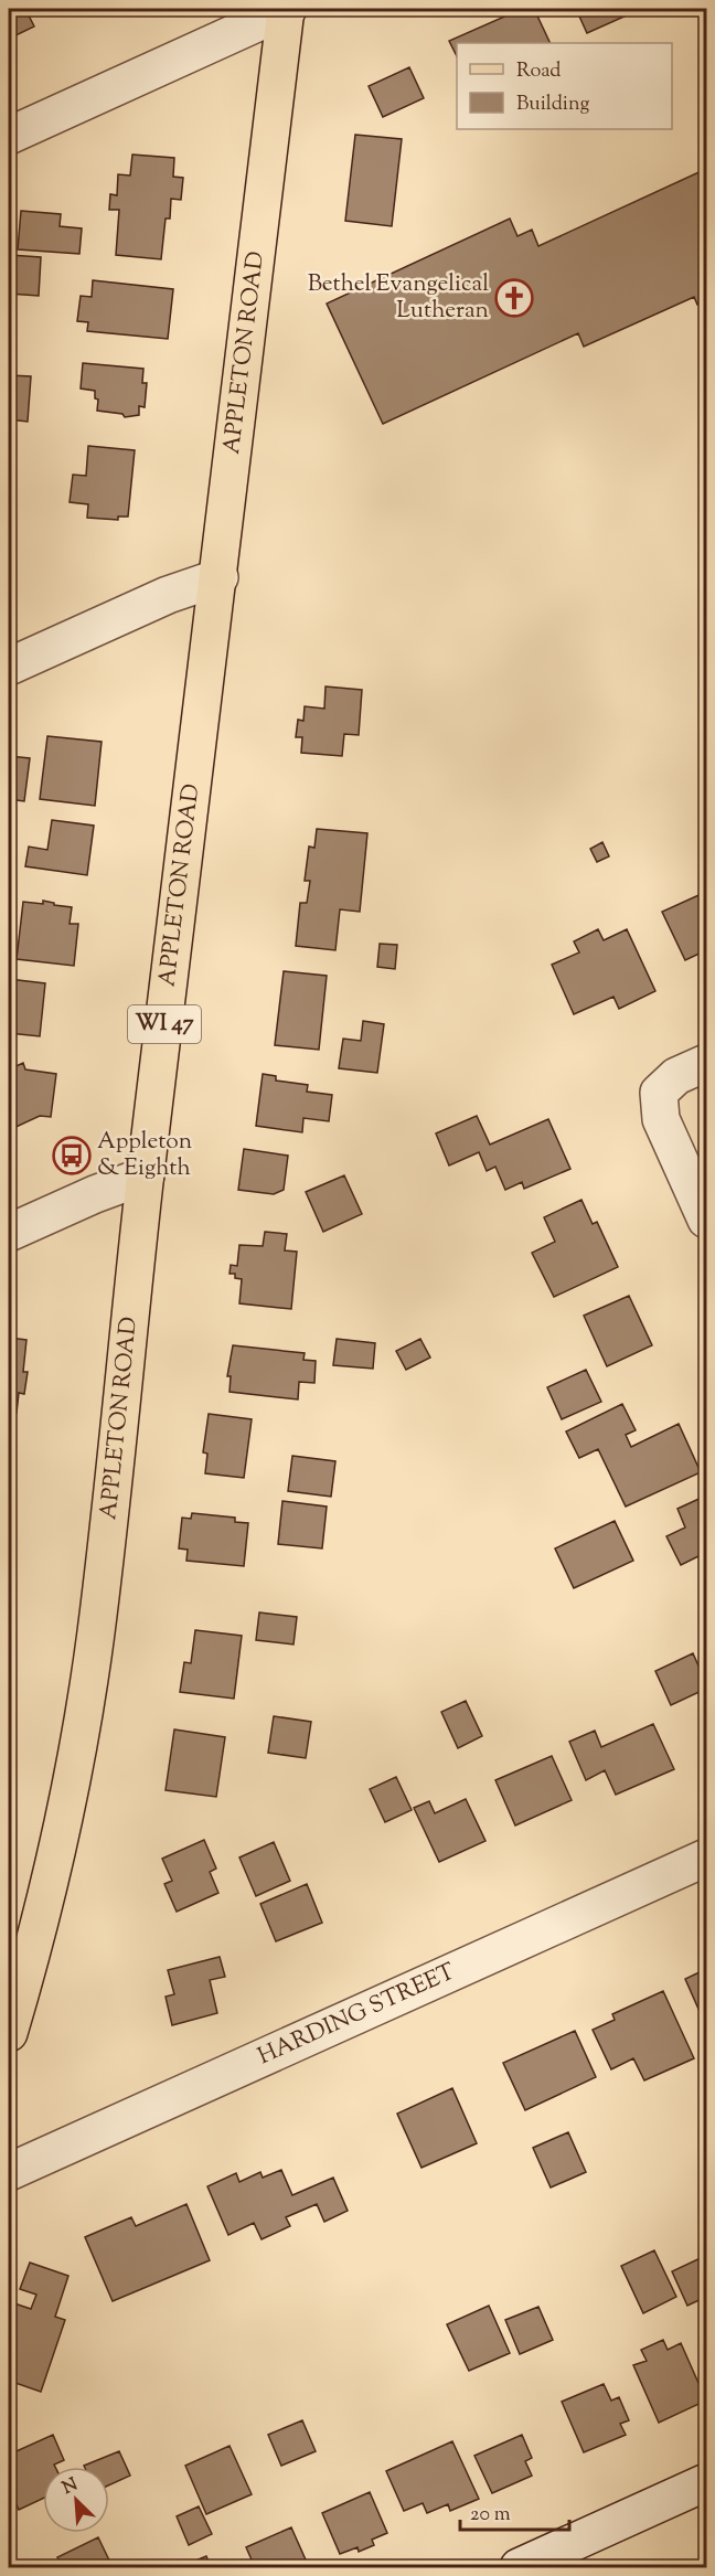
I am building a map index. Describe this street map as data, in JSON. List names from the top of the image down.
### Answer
{
  "streets": {
    "main road": ["APPLETON ROAD", "WI 47"],
    "street": ["HARDING STREET"]
  },
  "places": {
    "church": ["Bethel Evangelical Lutheran"],
    "bus stop": ["Appleton & Eighth"]
  },
  "legend": ["Road", "Building"],
  "scale_bar": "20 m",
  "north": "top left"
}
